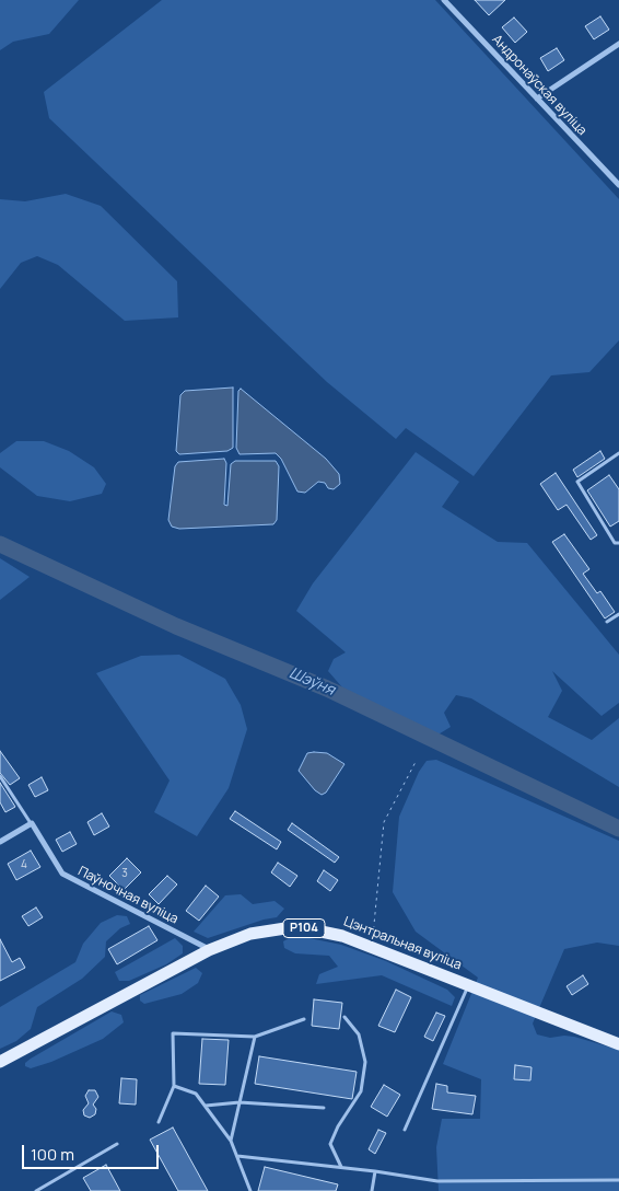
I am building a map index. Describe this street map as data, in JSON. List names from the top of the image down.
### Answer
{
  "streets": {
    "main road": ["Р104", "Цэнтральная вуліца"],
    "street": ["Андронаўская вуліца", "Паўночная вуліца"]
  },
  "crossings": [
    ["Паўночная вуліца", "Цэнтральная вуліца"]
  ],
  "water": ["Шэўня"],
  "house_numbers": ["4", "3"],
  "scale_bar": "100 m"
}
